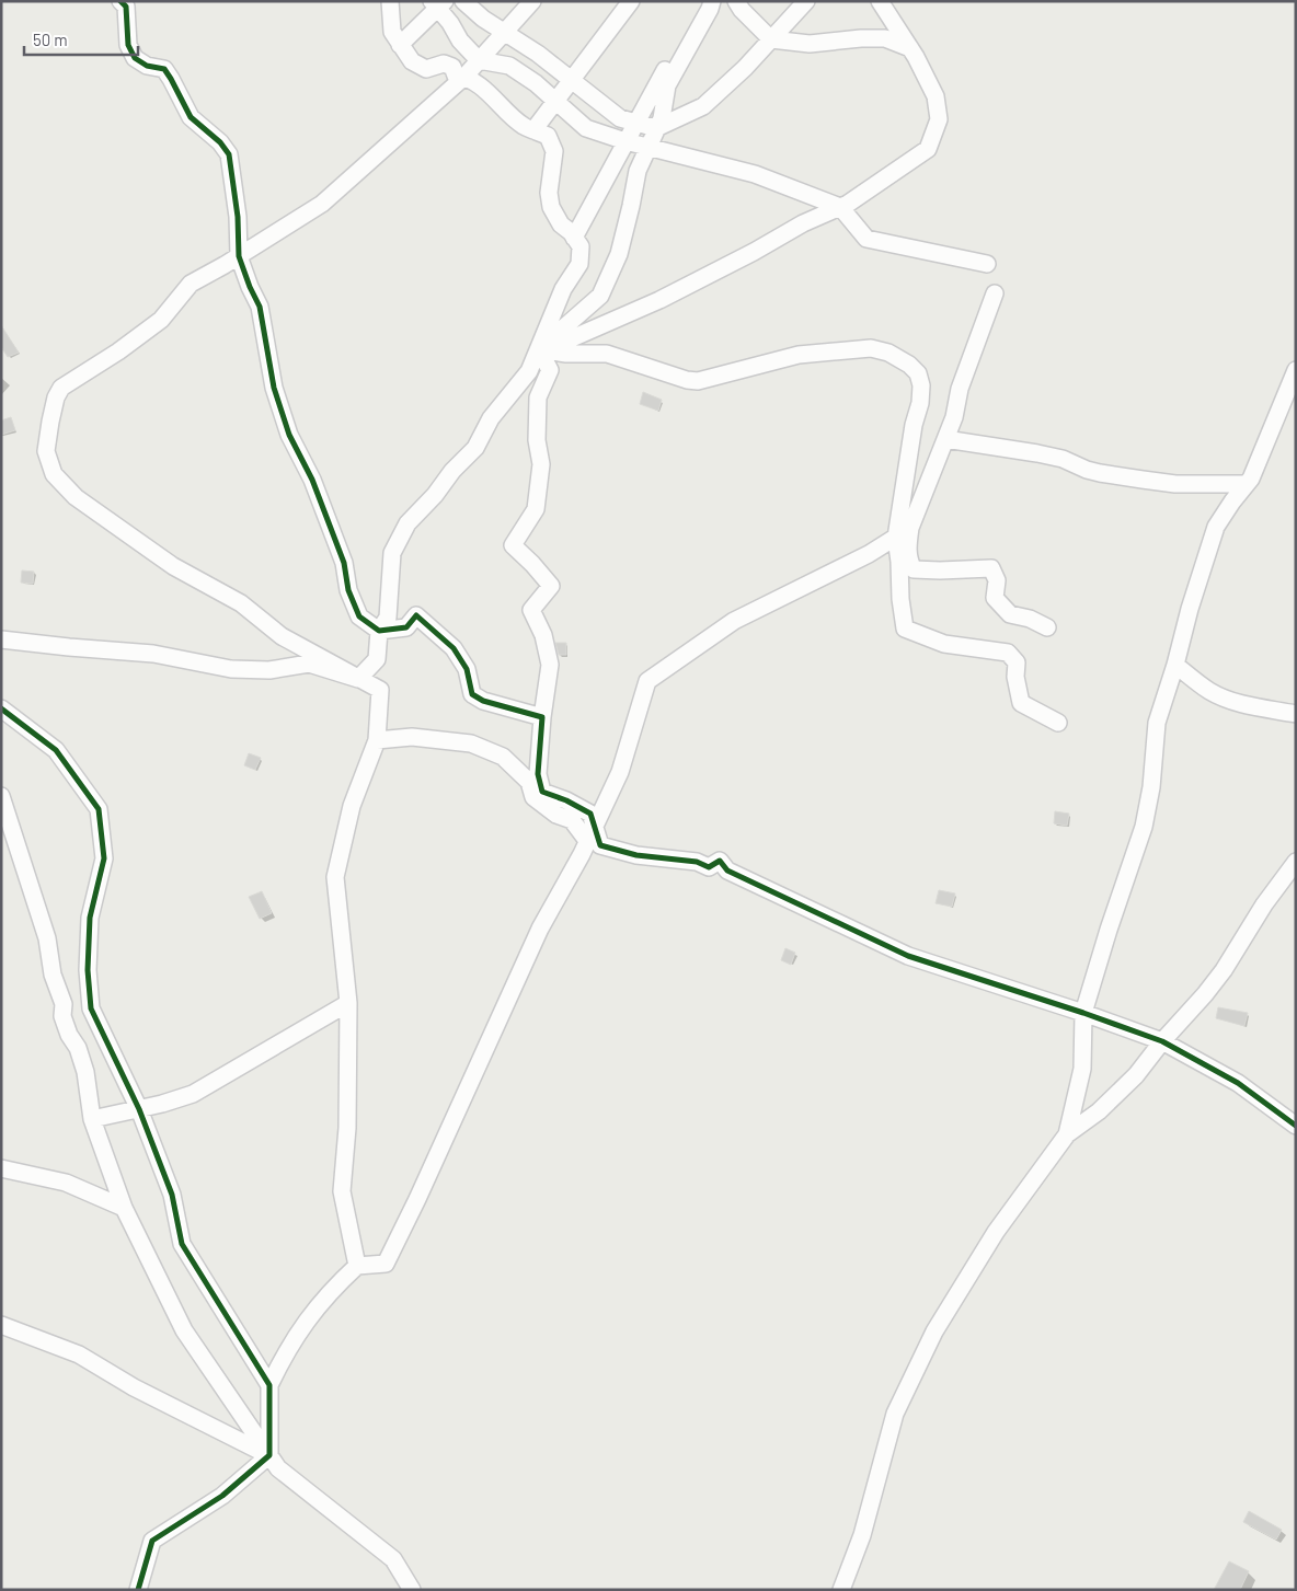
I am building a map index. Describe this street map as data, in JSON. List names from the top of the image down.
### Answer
{
  "scale_bar": "50 m"
}
